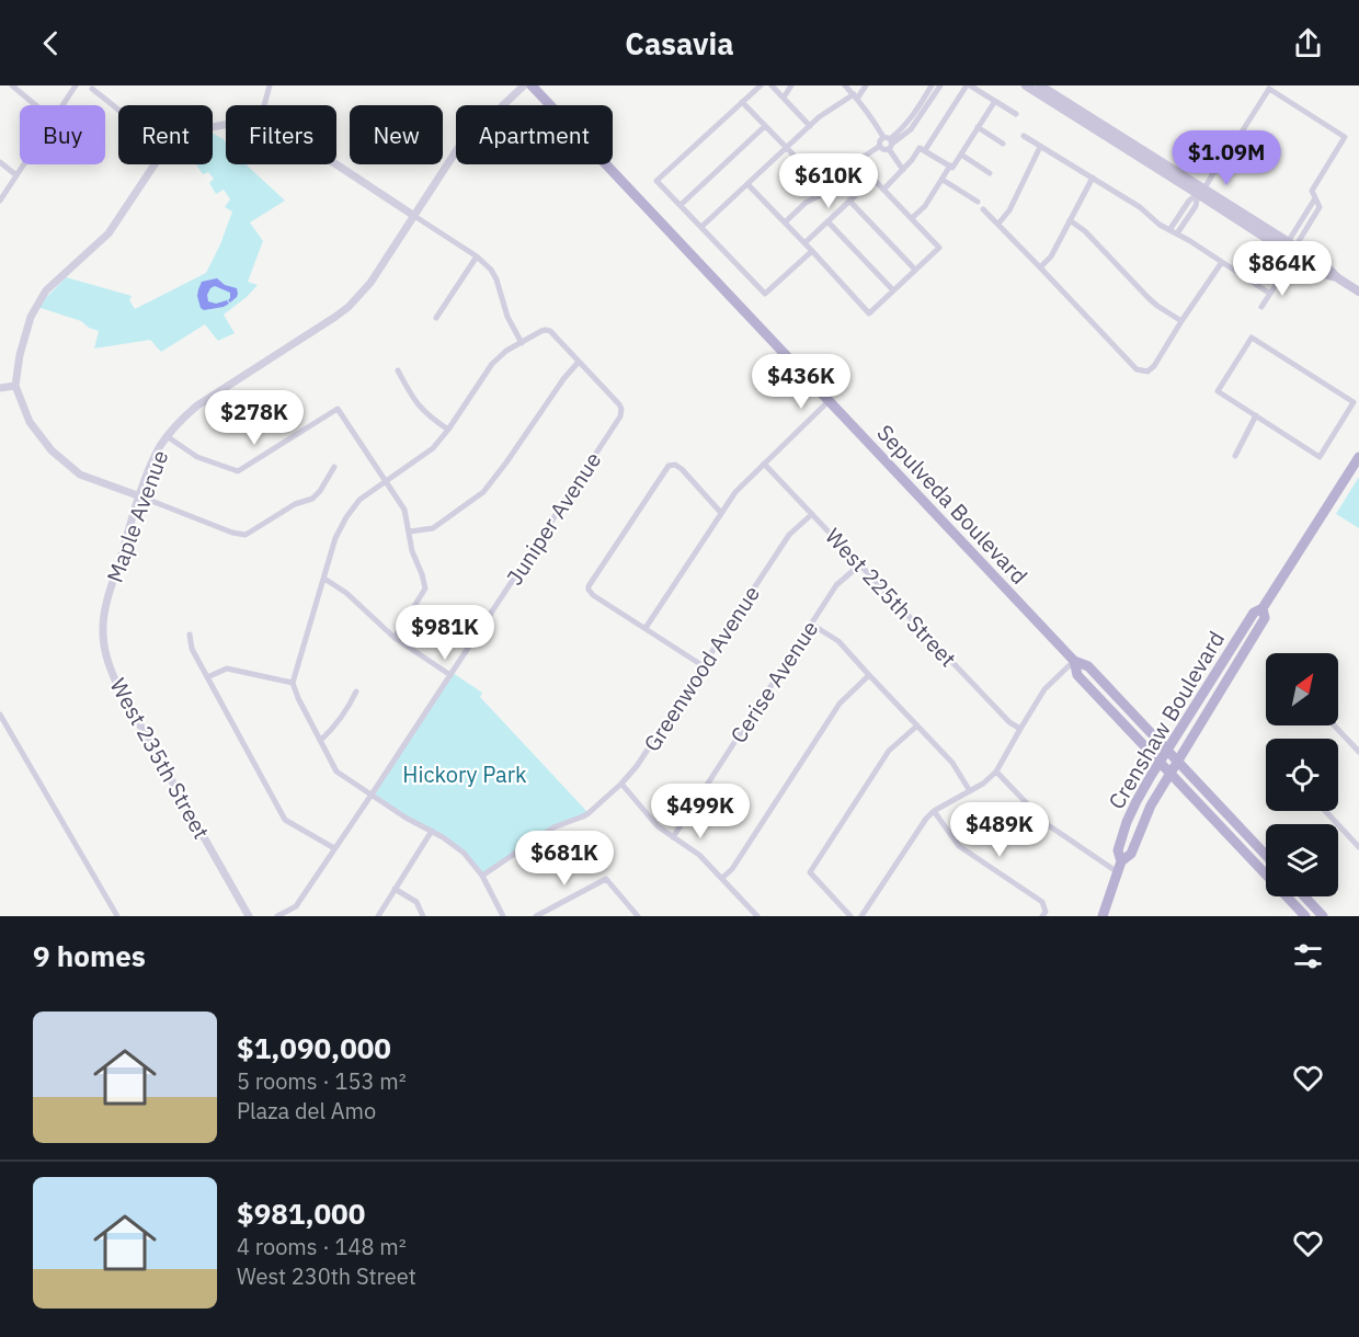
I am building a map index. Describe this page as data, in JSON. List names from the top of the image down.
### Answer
{
  "streets": {
    "main road": ["Sepulveda Boulevard", "Crenshaw Boulevard"],
    "street": [
      "Maple Avenue",
      "Juniper Avenue",
      "West 225th Street",
      "Greenwood Avenue",
      "Cerise Avenue",
      "West 235th Street"
    ]
  },
  "crossings": [
    ["Sepulveda Boulevard", "Crenshaw Boulevard"],
    ["Maple Avenue", "West 235th Street"],
    ["West 225th Street", "Greenwood Avenue"],
    ["West 225th Street", "Cerise Avenue"]
  ],
  "parks": ["Hickory Park"],
  "north": "top right",
  "page": {
    "header": "Casavia",
    "chip": [
      "Buy",
      "Rent",
      "Filters",
      "New",
      "Apartment"
    ],
    "price": [
      "$1.09M",
      "$610K",
      "$864K",
      "$436K",
      "$278K",
      "$981K",
      "$499K",
      "$489K",
      "$681K"
    ],
    "heading": "9 homes",
    "list": [
      {
        "name": "$1,090,000",
        "note": "5 rooms · 153 m² · Plaza del Amo"
      },
      {
        "name": "$981,000",
        "note": "4 rooms · 148 m² · West 230th Street"
      }
    ]
  }
}
